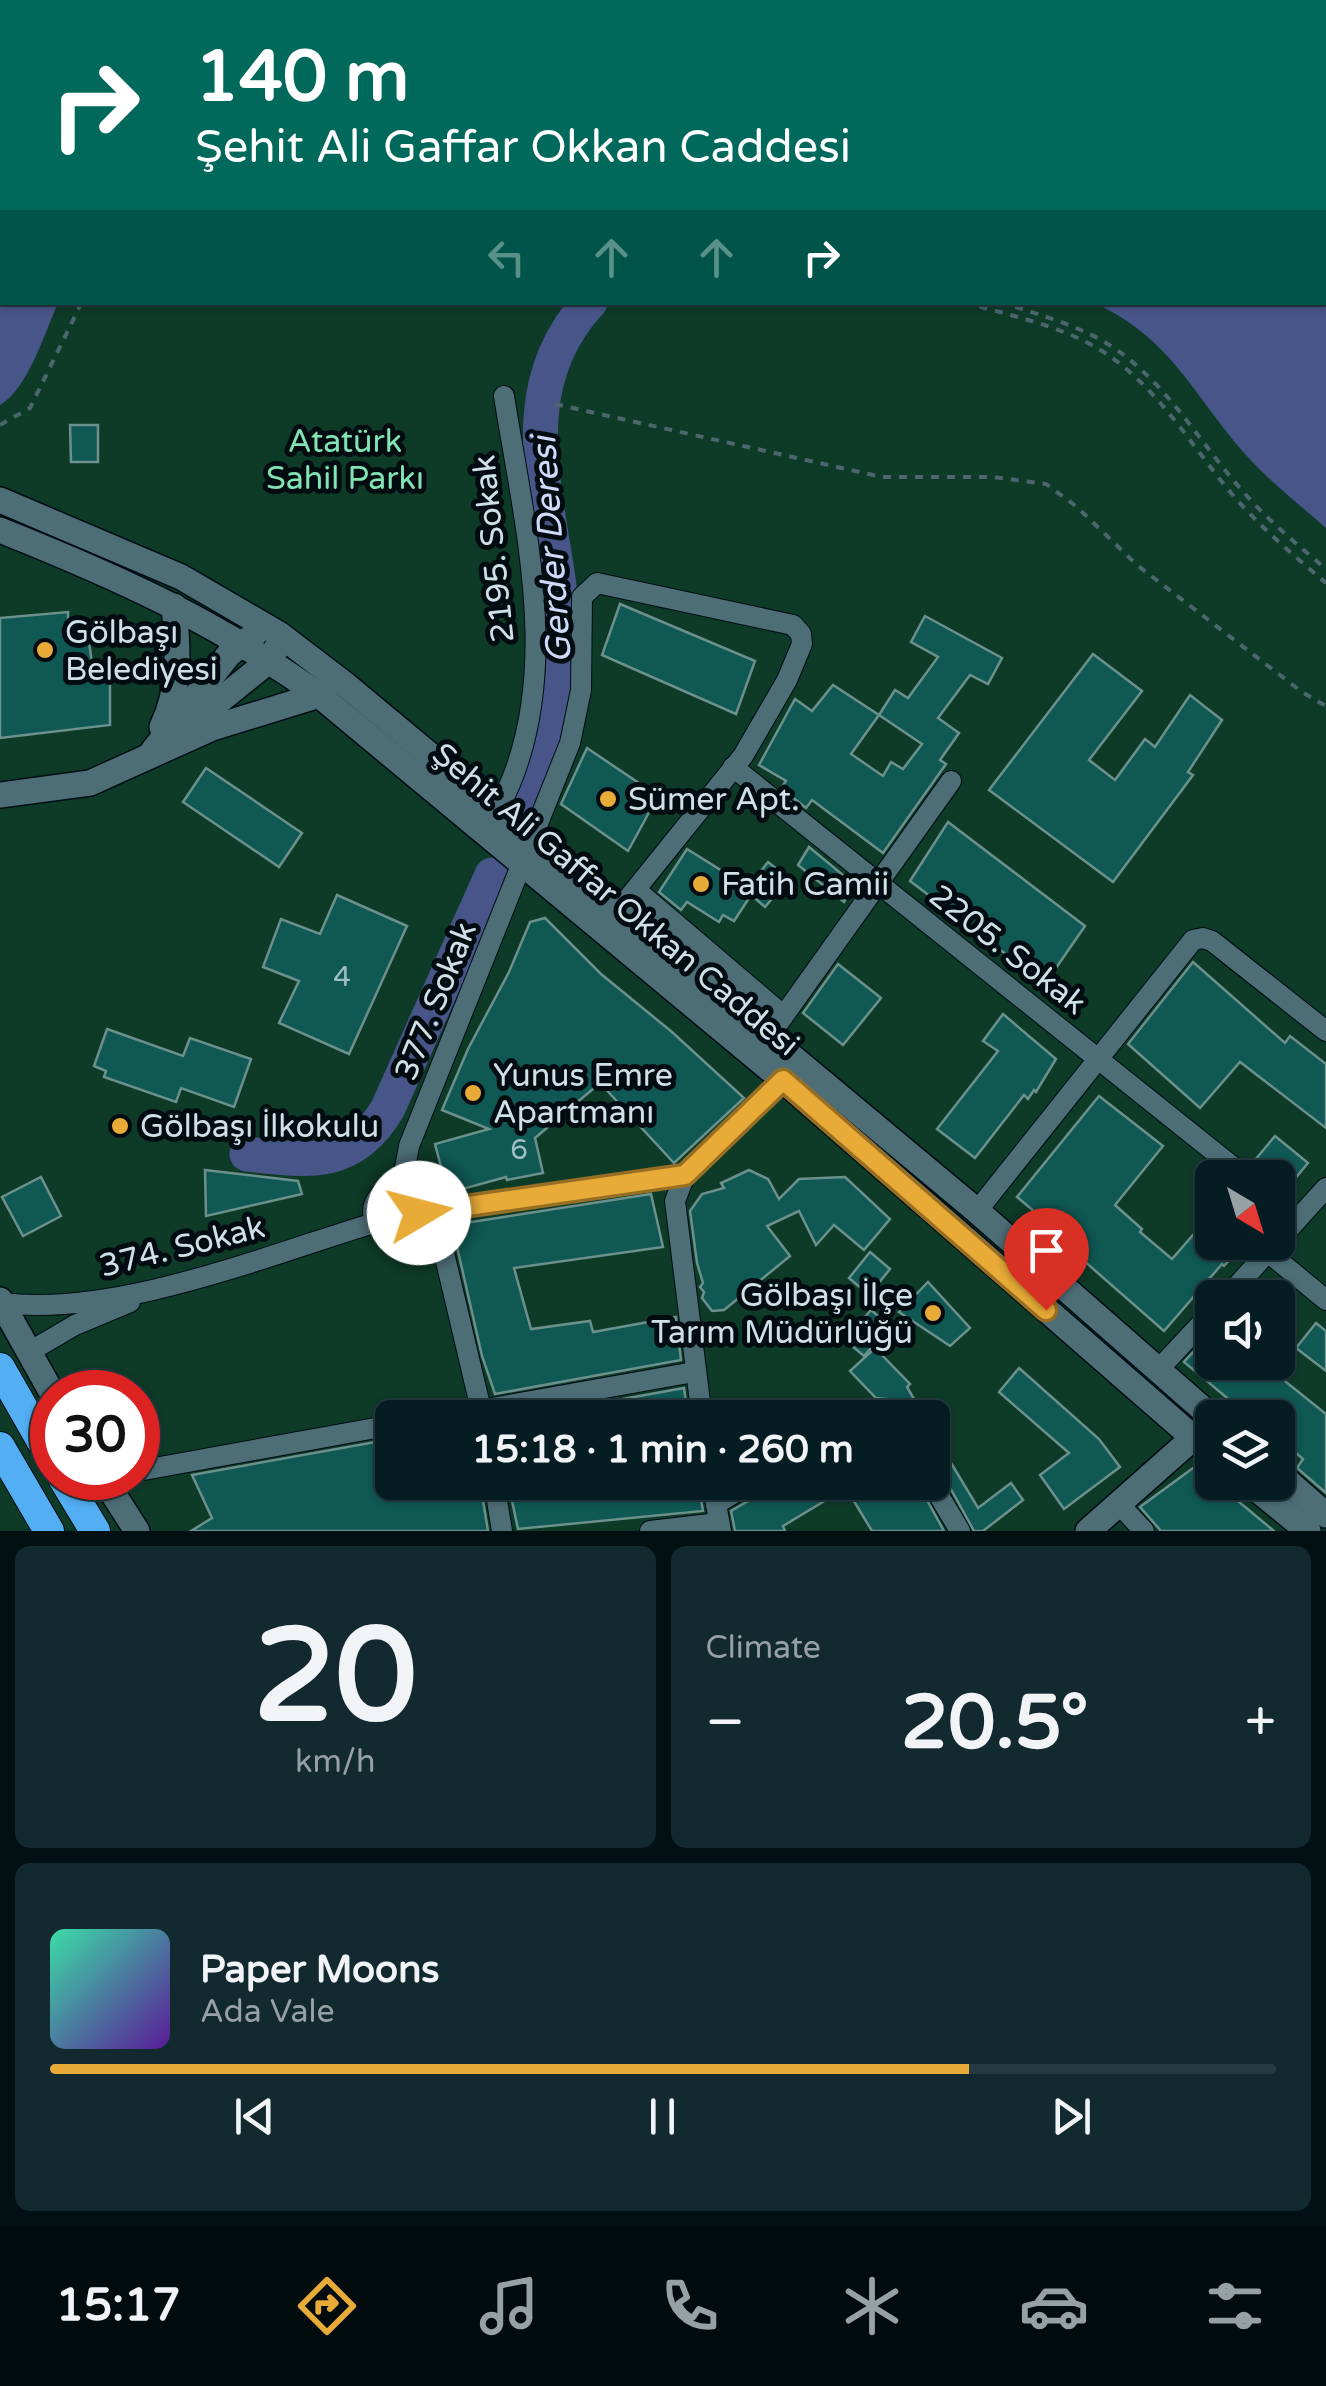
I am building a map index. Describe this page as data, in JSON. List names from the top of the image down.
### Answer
{
  "streets": {
    "street": [
      "2195. Sokak",
      "Şehit Ali Gaffar Okkan Caddesi",
      "2205. Sokak",
      "377. Sokak",
      "374. Sokak"
    ]
  },
  "crossings": [
    ["2195. Sokak", "Şehit Ali Gaffar Okkan Caddesi"],
    ["Şehit Ali Gaffar Okkan Caddesi", "377. Sokak"],
    ["2205. Sokak", "377. Sokak"],
    ["377. Sokak", "374. Sokak"]
  ],
  "water": ["Gerder Deresi"],
  "parks": ["Atatürk Sahil Parkı"],
  "places": [
    "Gölbaşı Belediyesi",
    "Sümer Apt.",
    "Fatih Camii",
    "Yunus Emre Apartmanı",
    "Gölbaşı İlkokulu",
    "Gölbaşı İlçe Tarım Müdürlüğü"
  ],
  "house_numbers": ["4", "6"],
  "north": "bottom right",
  "page": {
    "turn": ["140 m", "Şehit Ali Gaffar Okkan Caddesi"],
    "limit": "30",
    "trip": "15:18 · 1 min · 260 m",
    "tile": [
      ["20", "km/h"],
      "Climate"
    ],
    "heat": ["−", "20.5°", "+"],
    "song": ["Paper Moons", "Ada Vale"],
    "tabs": "15:17"
  }
}
